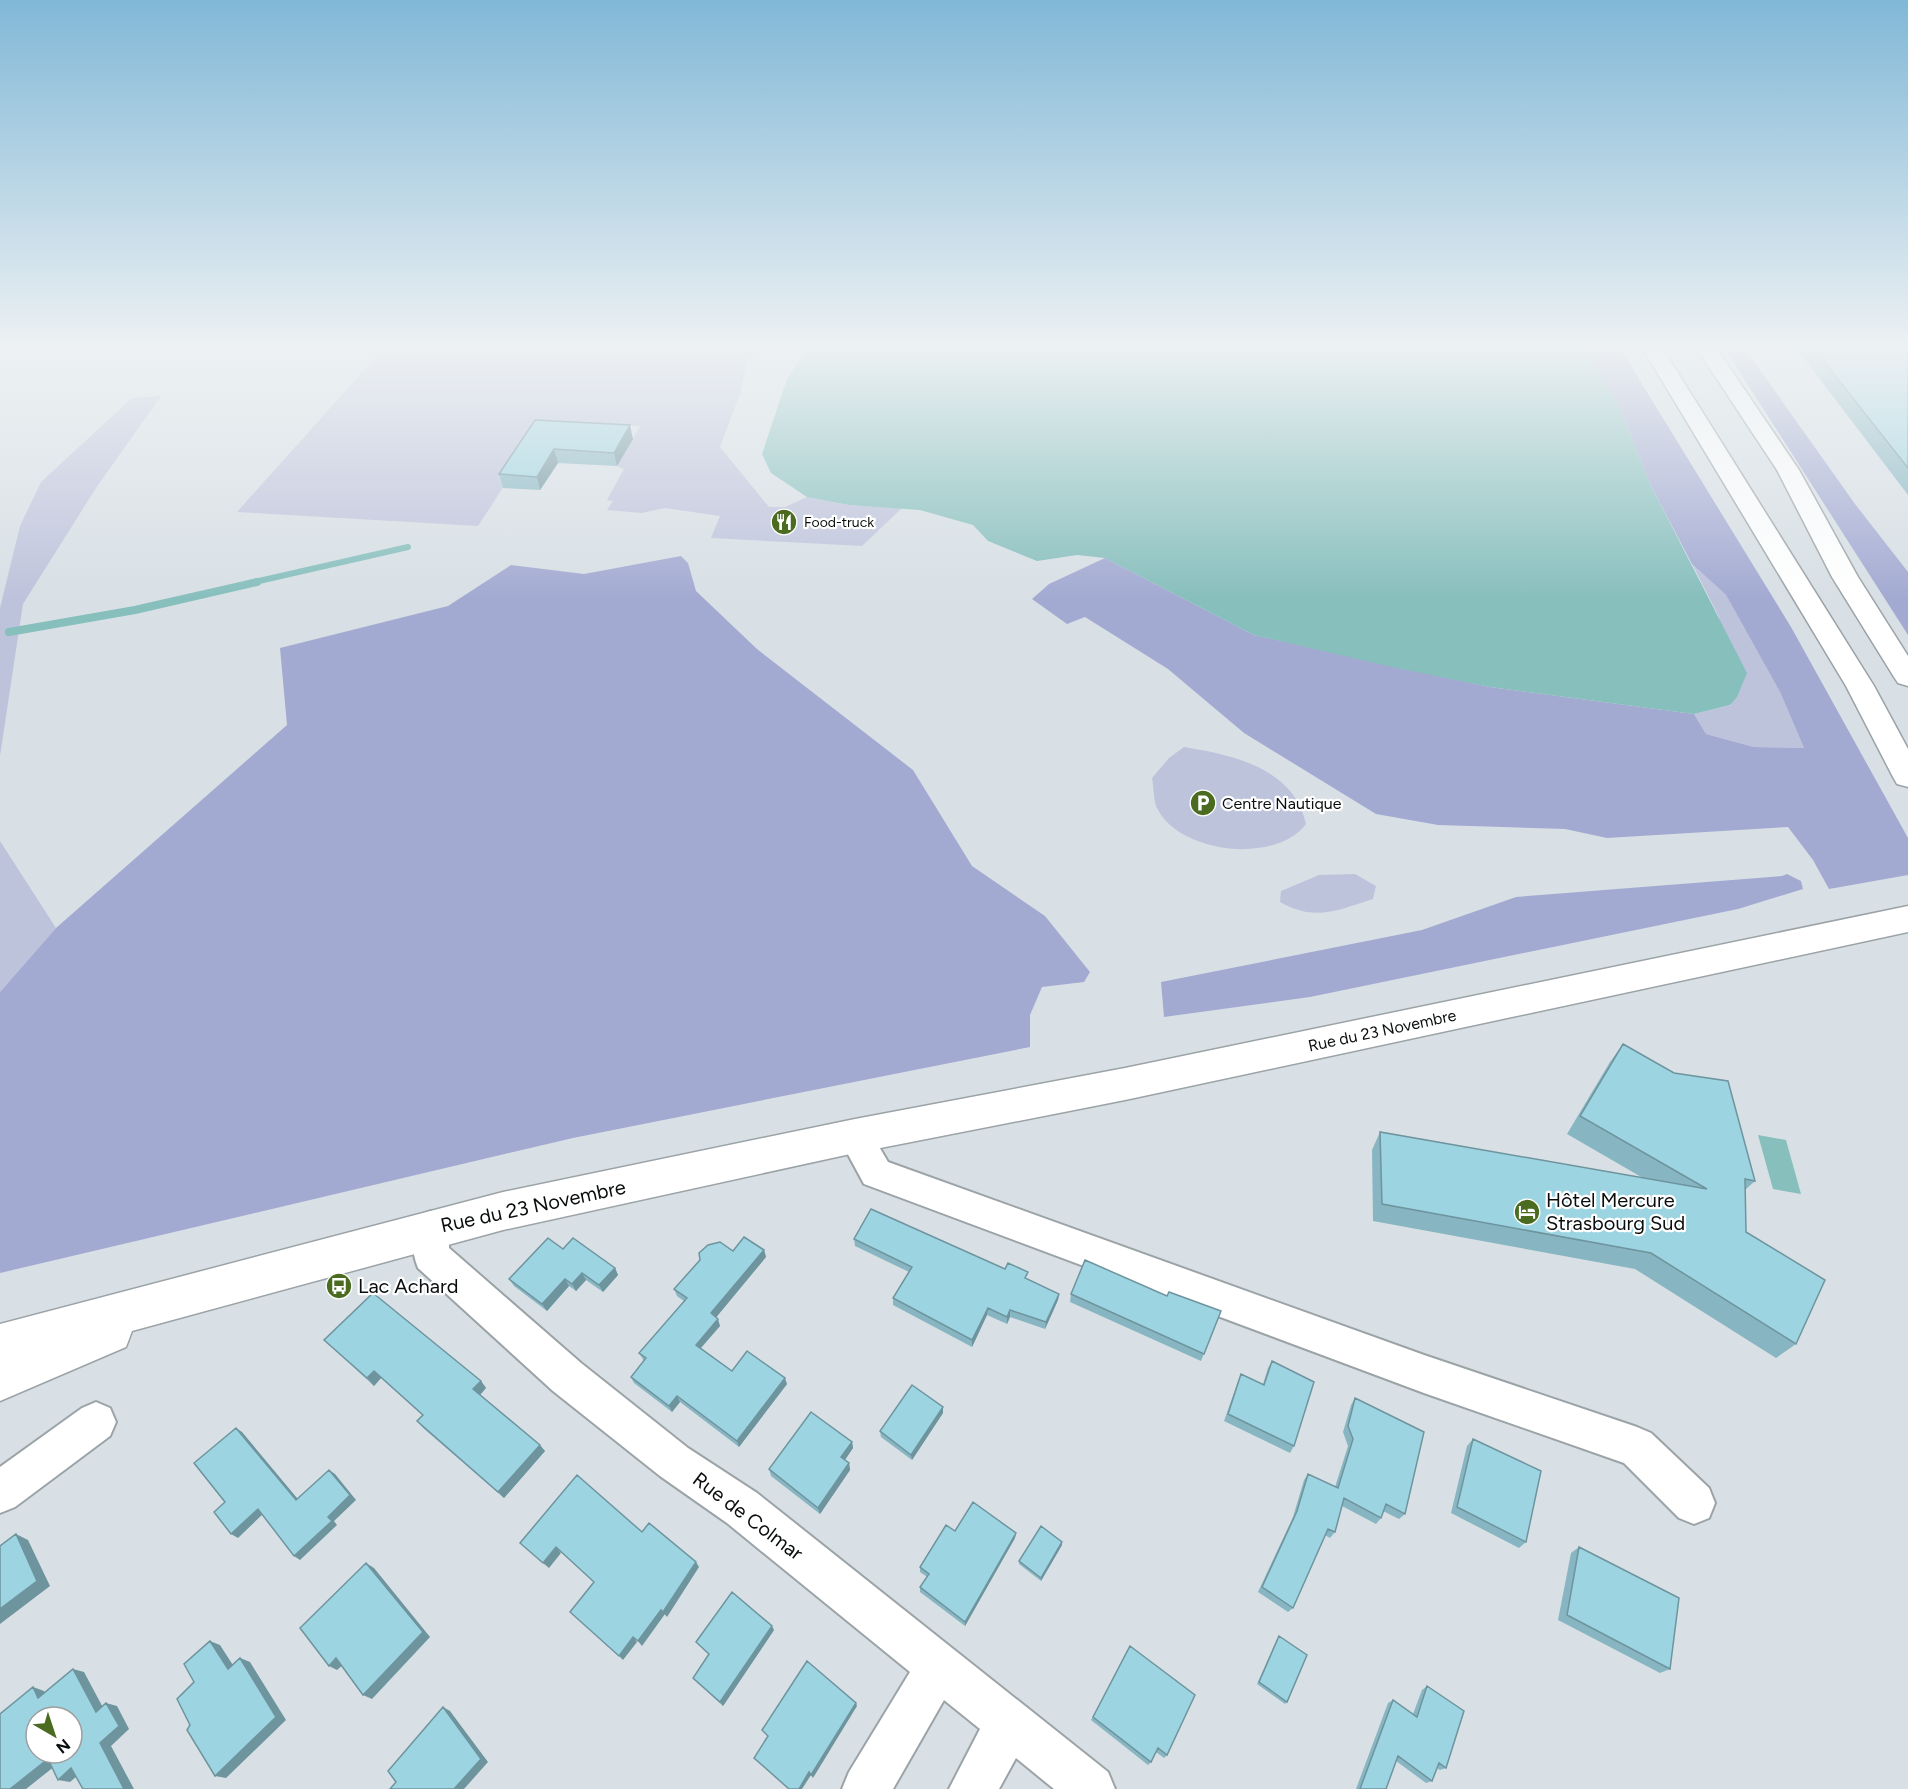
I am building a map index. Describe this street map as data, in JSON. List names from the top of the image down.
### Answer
{
  "streets": {
    "main road": ["Rue du 23 Novembre"],
    "street": ["Rue de Colmar"]
  },
  "crossings": [
    ["Rue du 23 Novembre", "Rue de Colmar"]
  ],
  "places": {
    "restaurant": ["Food-truck"],
    "parking": ["Centre Nautique"],
    "hotel": ["Hôtel Mercure Strasbourg Sud"],
    "bus stop": ["Lac Achard"]
  },
  "north": "bottom right"
}
